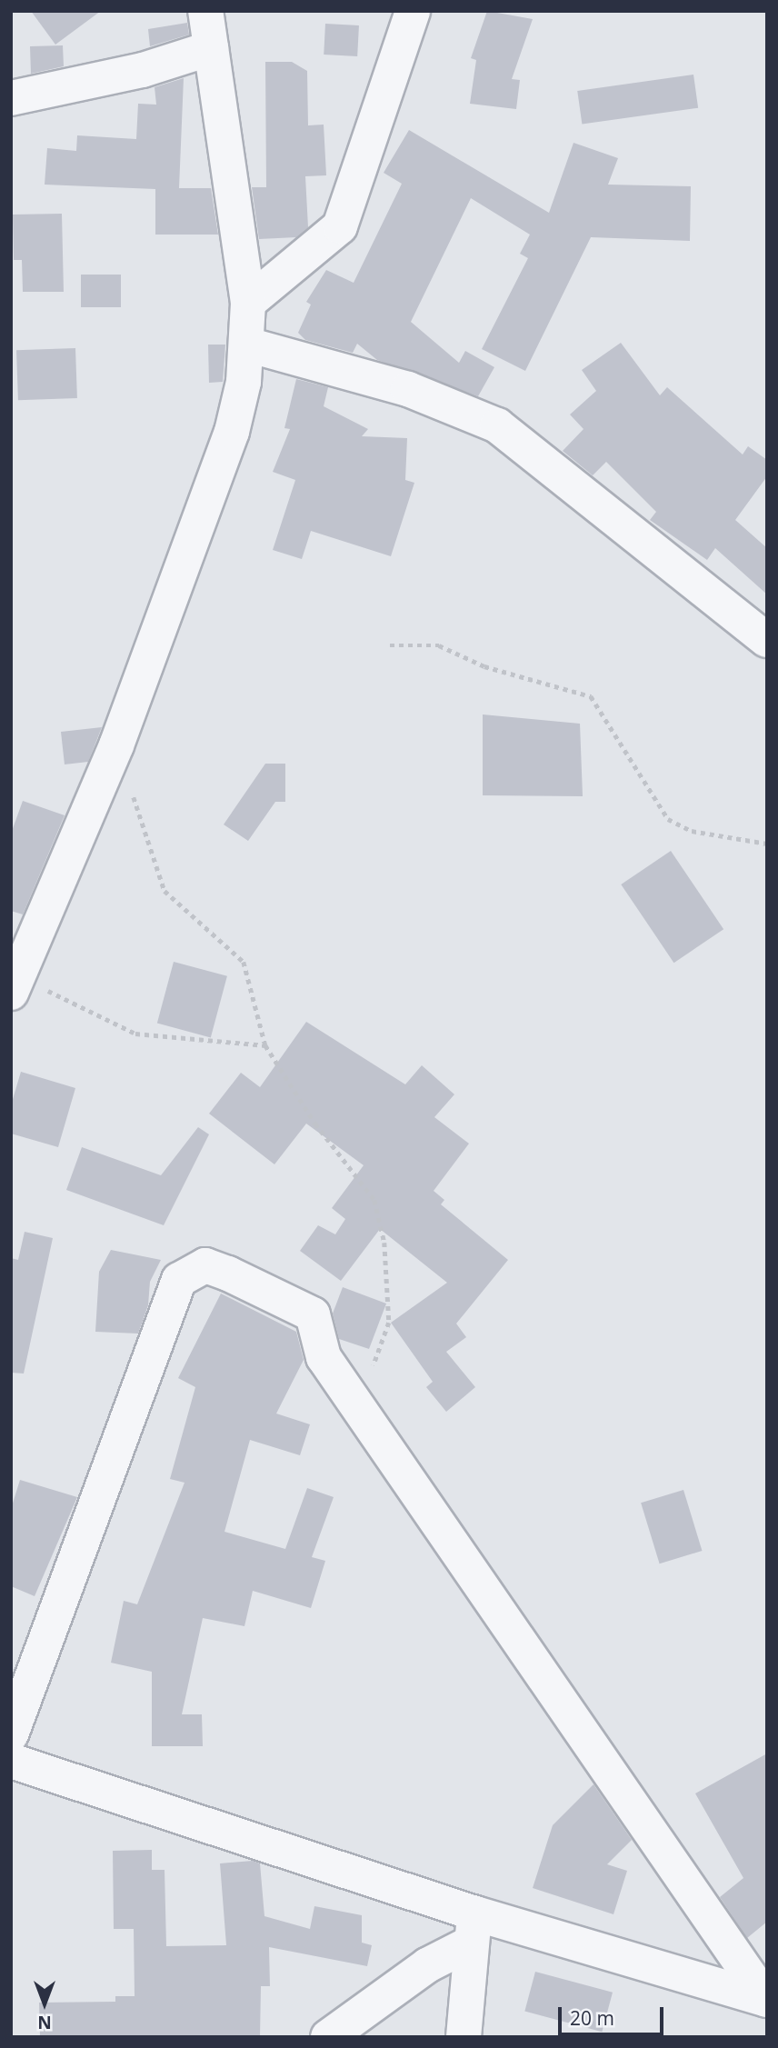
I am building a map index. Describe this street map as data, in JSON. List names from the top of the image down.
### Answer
{
  "scale_bar": "20 m",
  "north": "bottom"
}
